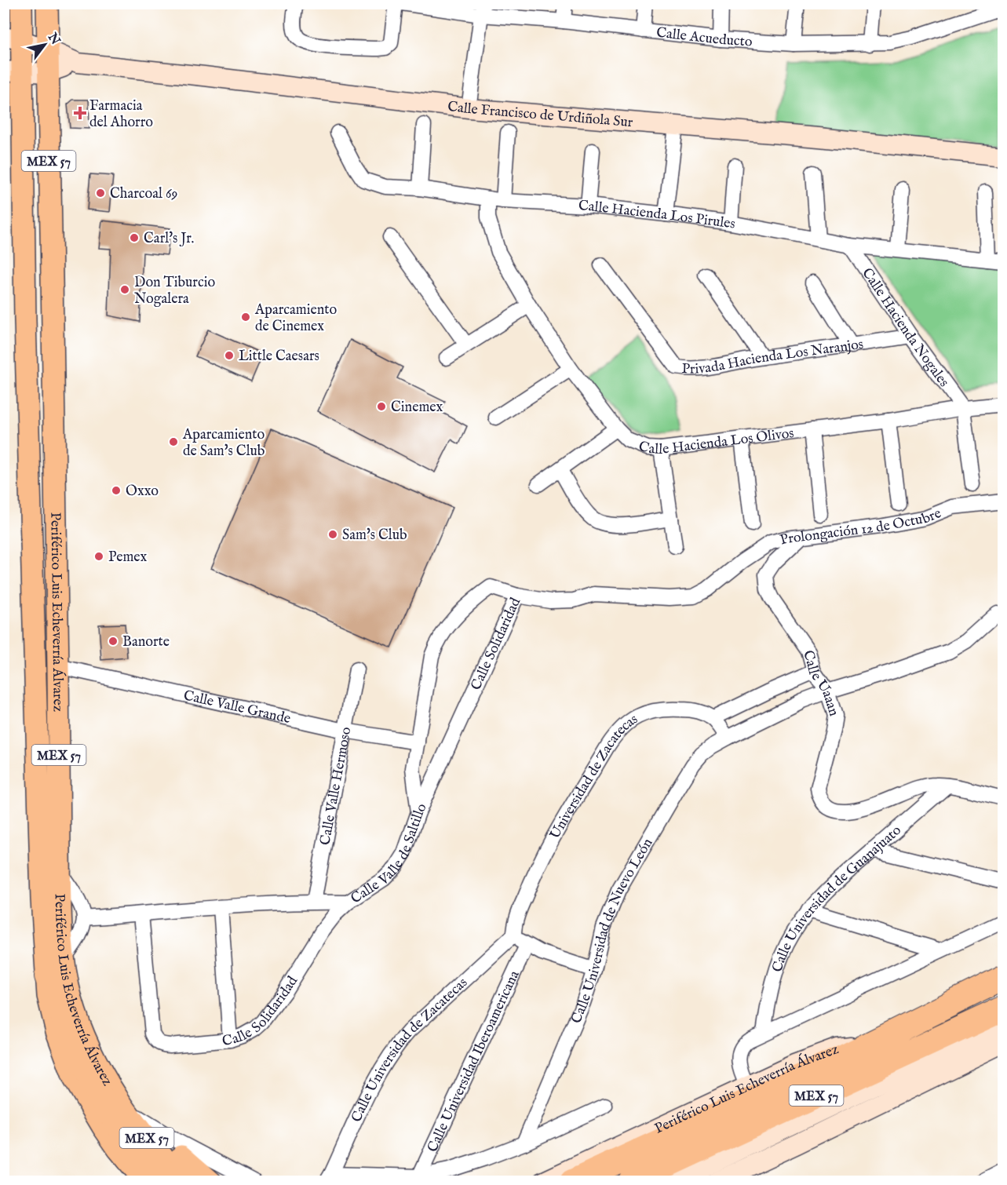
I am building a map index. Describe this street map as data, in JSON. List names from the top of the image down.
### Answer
{
  "streets": {
    "highway": ["MEX 57", "Periférico Luis Echeverría Álvarez"],
    "street": [
      "Calle Acueducto",
      "Calle Francisco de Urdiñola Sur",
      "Calle Hacienda Los Pirules",
      "Calle Hacienda Nogales",
      "Privada Hacienda Los Naranjos",
      "Calle Hacienda Los Olivos",
      "Prolongación 12 de Octubre",
      "Calle Solidaridad",
      "Calle Uaaan",
      "Calle Valle Grande",
      "Universidad de Zacatecas",
      "Calle Valle Hermoso",
      "Calle Valle de Saltillo",
      "Calle Universidad de Guanajuato",
      "Calle Universidad de Nuevo León",
      "Calle Universidad de Zacatecas",
      "Calle Universidad Iberoamericana"
    ]
  },
  "crossings": [
    ["Calle Francisco de Urdiñola Sur", "Periférico Luis Echeverría Álvarez"],
    ["MEX 57", "Periférico Luis Echeverría Álvarez"],
    ["Calle Hacienda Los Pirules", "Calle Hacienda Nogales"],
    ["Calle Hacienda Los Pirules", "Calle Hacienda Los Olivos"],
    ["Calle Hacienda Nogales", "Privada Hacienda Los Naranjos"],
    ["Calle Hacienda Nogales", "Calle Hacienda Los Olivos"],
    ["Prolongación 12 de Octubre", "Calle Solidaridad"],
    ["Prolongación 12 de Octubre", "Calle Uaaan"],
    ["Periférico Luis Echeverría Álvarez", "Calle Valle Grande"],
    ["Calle Solidaridad", "Calle Valle de Saltillo"],
    ["Calle Uaaan", "Calle Universidad de Guanajuato"],
    ["Calle Uaaan", "Calle Universidad de Nuevo León"],
    ["Calle Valle Grande", "Calle Valle Hermoso"],
    ["Calle Valle Grande", "Calle Valle de Saltillo"],
    ["Universidad de Zacatecas", "Calle Universidad de Zacatecas"],
    ["Calle Valle Hermoso", "Calle Valle de Saltillo"]
  ],
  "places": {
    "health": ["Farmacia del Ahorro"],
    "other": [
      "Charcoal 69",
      "Carl's Jr.",
      "Don Tiburcio Nogalera",
      "Aparcamiento de Cinemex",
      "Little Caesars",
      "Cinemex",
      "Aparcamiento de Sam's Club",
      "Oxxo",
      "Sam's Club",
      "Pemex",
      "Banorte"
    ]
  },
  "north": "top right"
}
